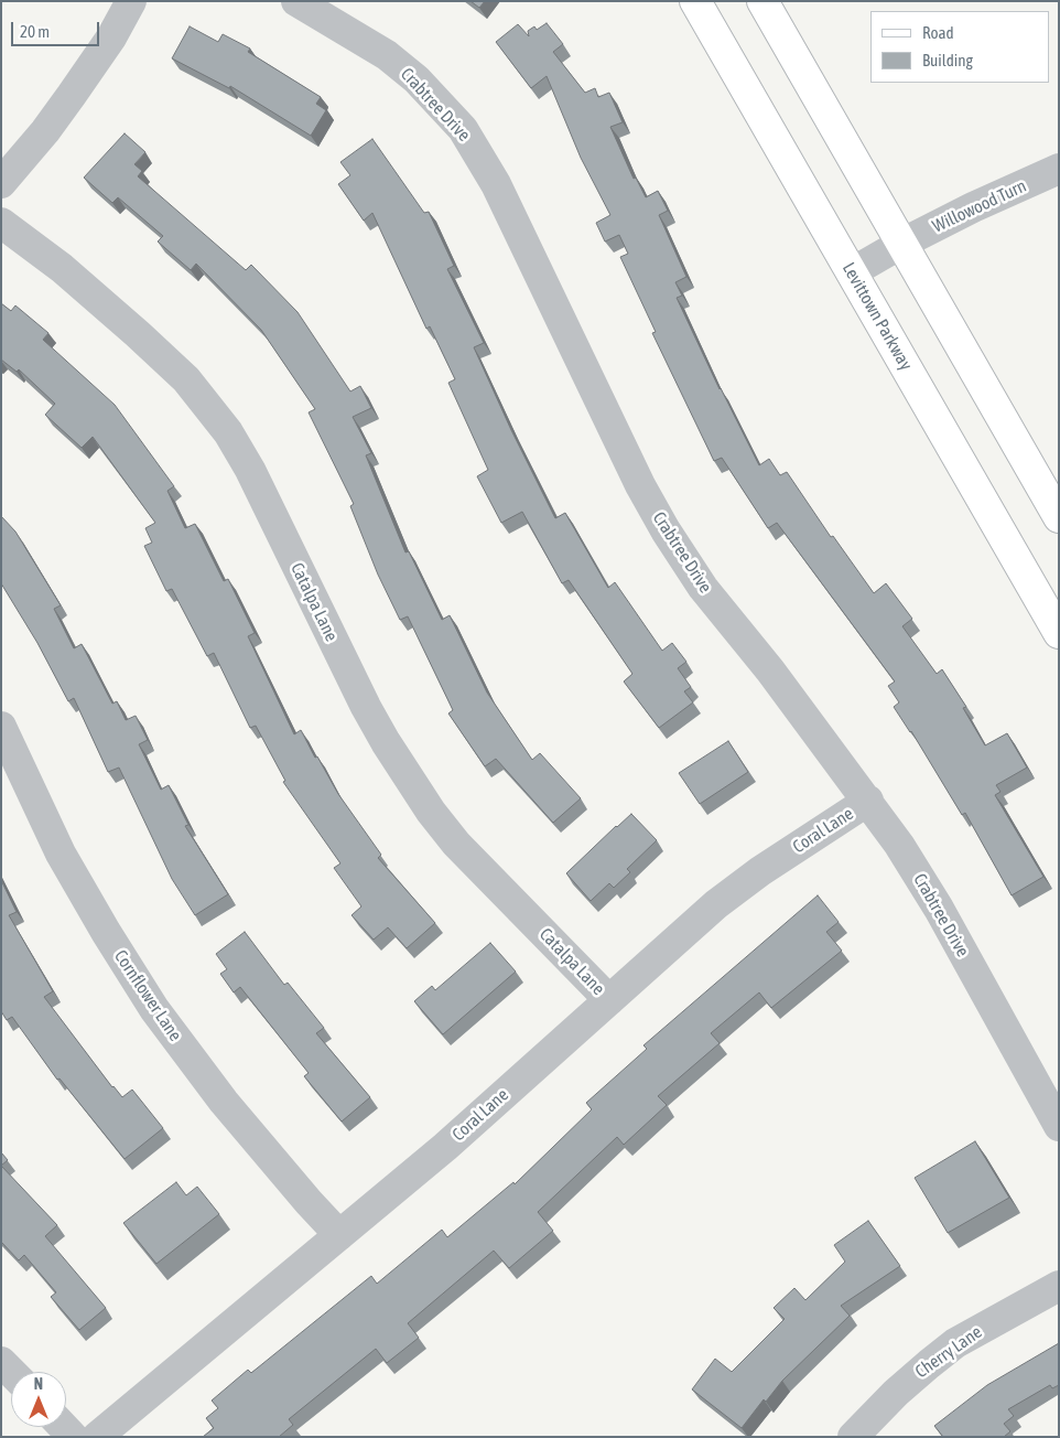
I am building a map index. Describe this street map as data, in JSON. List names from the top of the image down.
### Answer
{
  "streets": {
    "main road": ["Levittown Parkway"],
    "street": [
      "Crabtree Drive",
      "Willowood Turn",
      "Catalpa Lane",
      "Coral Lane",
      "Cornflower Lane",
      "Cherry Lane"
    ]
  },
  "crossings": [
    ["Crabtree Drive", "Coral Lane"],
    ["Willowood Turn", "Levittown Parkway"],
    ["Catalpa Lane", "Coral Lane"],
    ["Coral Lane", "Cornflower Lane"]
  ],
  "legend": ["Road", "Building"],
  "scale_bar": "20 m",
  "north": "top"
}
